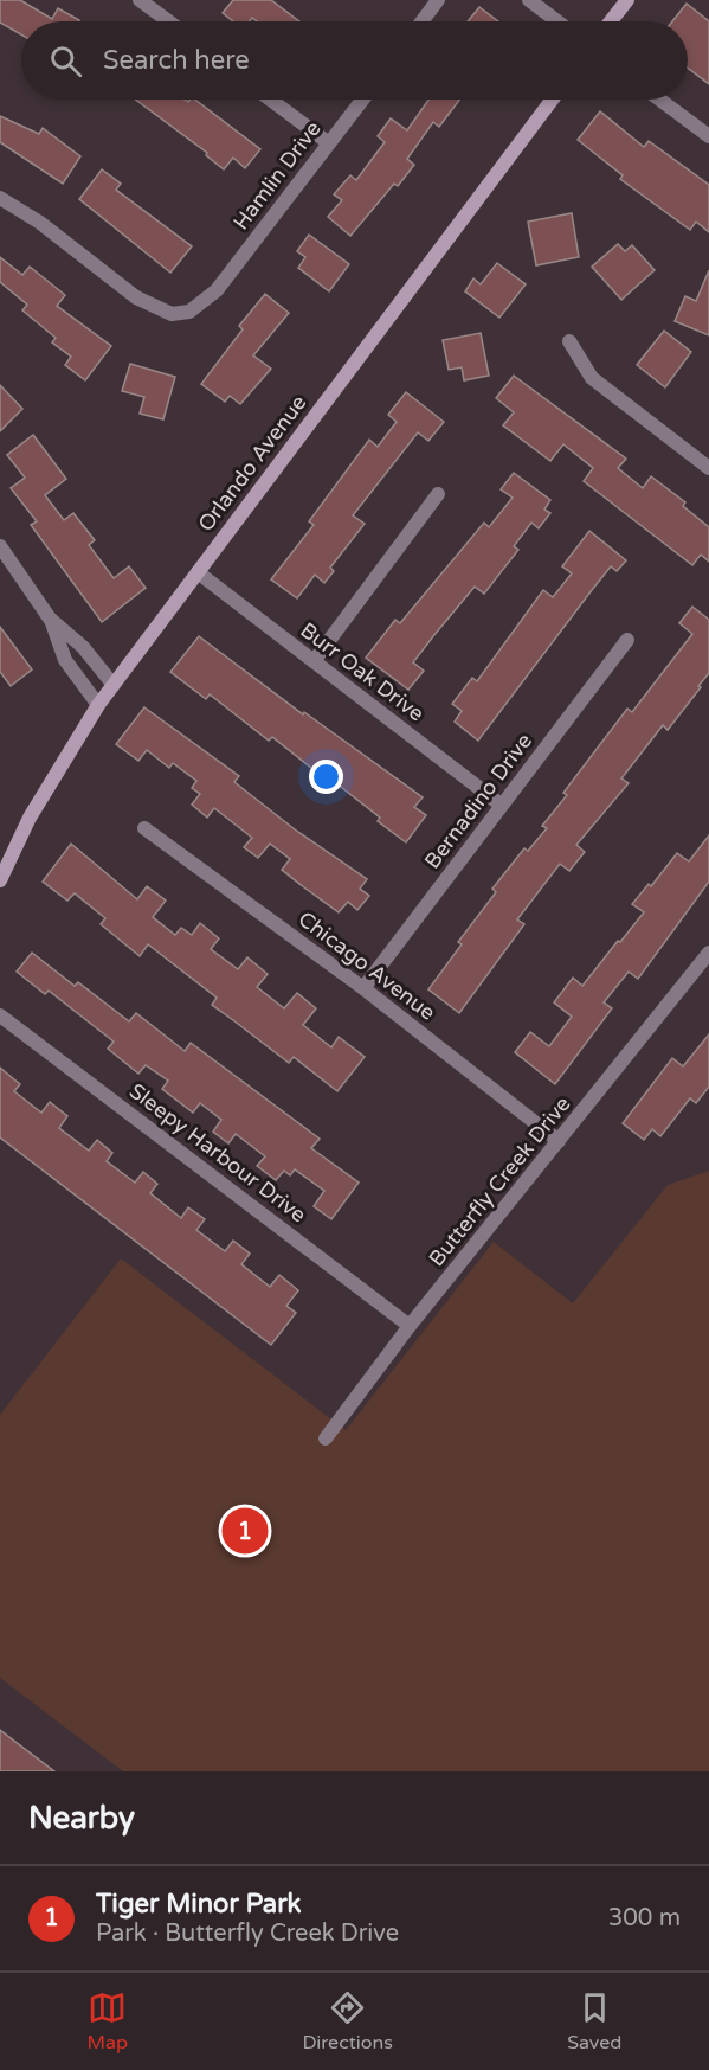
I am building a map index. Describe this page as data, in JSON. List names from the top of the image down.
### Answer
{
  "streets": {
    "street": [
      "Hamlin Drive",
      "Orlando Avenue",
      "Burr Oak Drive",
      "Bernadino Drive",
      "Chicago Avenue",
      "Sleepy Harbour Drive",
      "Butterfly Creek Drive"
    ]
  },
  "crossings": [
    ["Orlando Avenue", "Burr Oak Drive"],
    ["Burr Oak Drive", "Bernadino Drive"],
    ["Bernadino Drive", "Chicago Avenue"],
    ["Chicago Avenue", "Butterfly Creek Drive"],
    ["Sleepy Harbour Drive", "Butterfly Creek Drive"]
  ],
  "page": {
    "search": "Search here",
    "pins": "1",
    "heading": "Nearby",
    "list": [
      {
        "mark": "1",
        "name": "Tiger Minor Park",
        "note": "Park · Butterfly Creek Drive",
        "value": "300 m"
      }
    ],
    "nav": ["Map", "Directions", "Saved"]
  }
}
